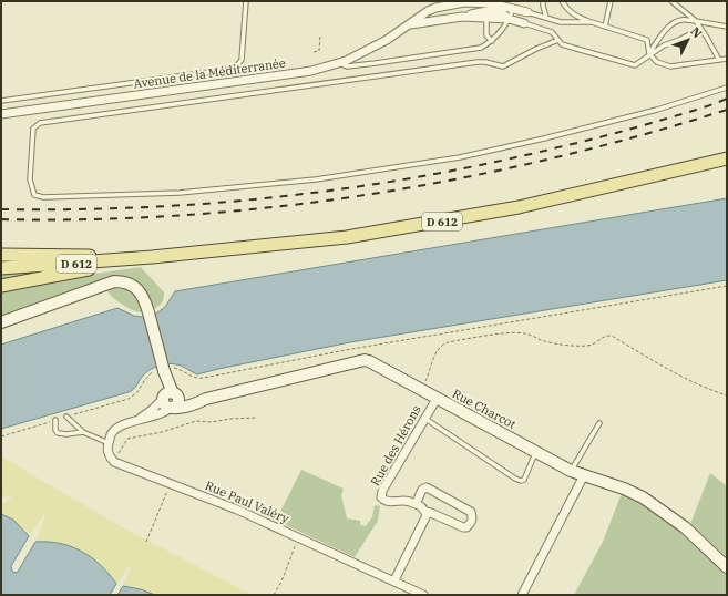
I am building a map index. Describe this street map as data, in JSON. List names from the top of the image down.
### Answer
{
  "streets": {
    "main road": ["D 612"],
    "street": [
      "Avenue de la Méditerranée",
      "Rue Charcot",
      "Rue des Hérons",
      "Rue Paul Valéry"
    ]
  },
  "crossings": [
    ["Rue Charcot", "Rue des Hérons"]
  ],
  "north": "top right"
}
